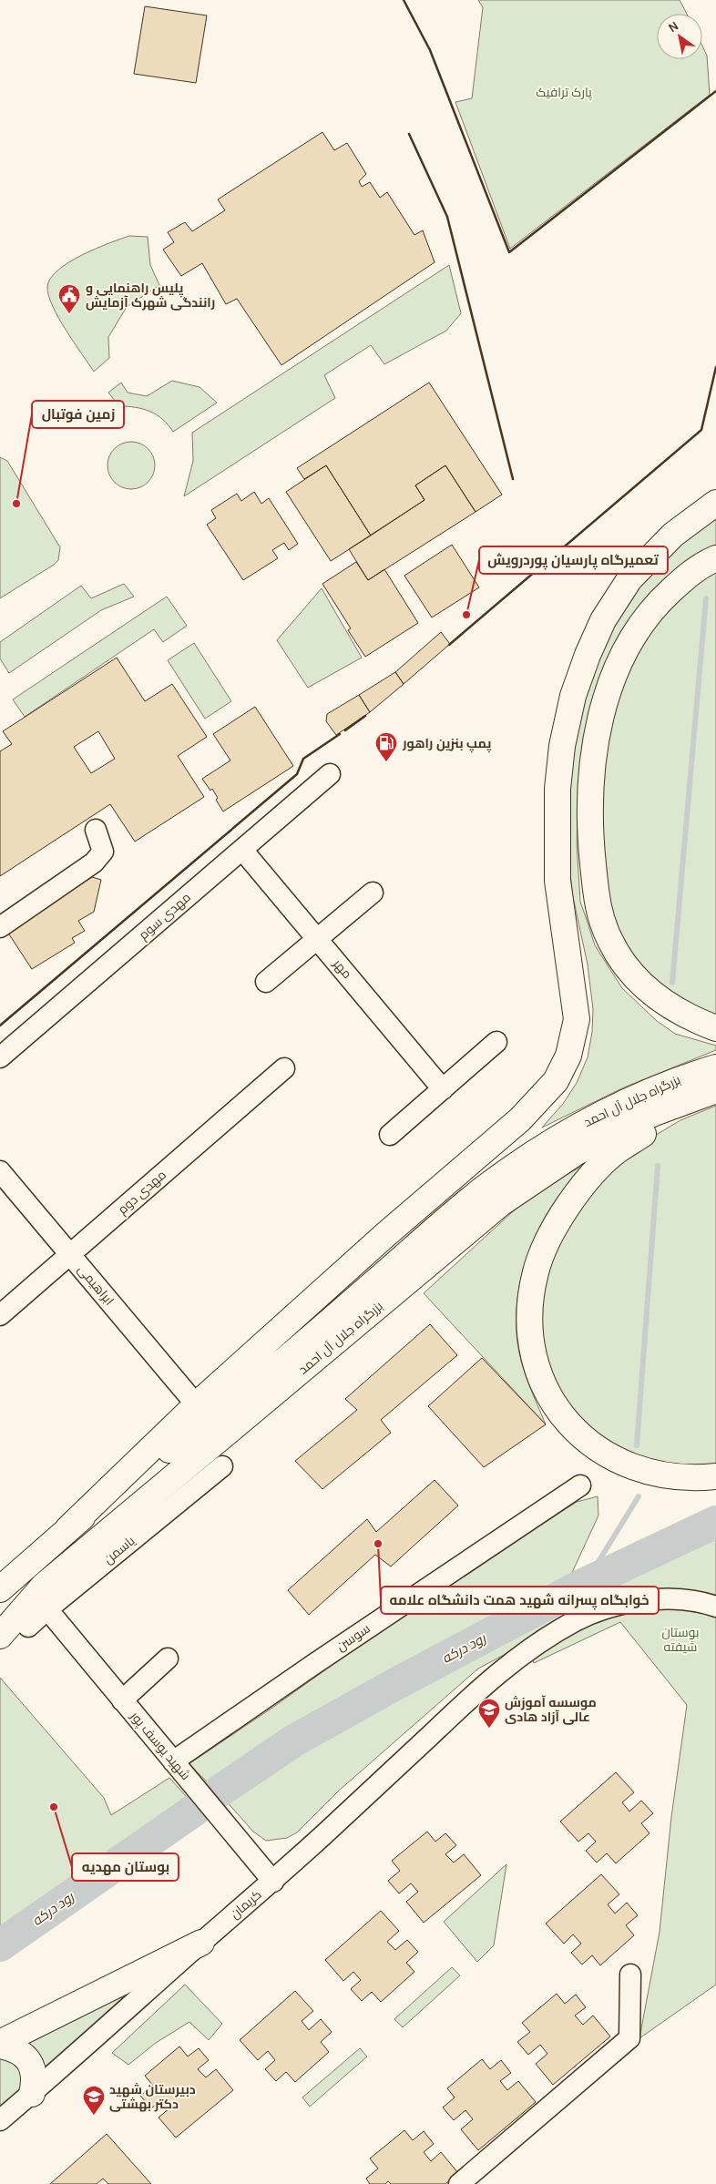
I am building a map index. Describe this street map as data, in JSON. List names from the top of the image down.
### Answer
{
  "streets": {
    "highway": ["بزرگراه جلال آل احمد"],
    "street": [
      "مهدی سوم",
      "مهر",
      "مهدی دوم",
      "ابراهیمی",
      "یاسمن",
      "سوسن",
      "شهید یوسف پور",
      "کریمان"
    ]
  },
  "crossings": [
    ["مهدی سوم", "مهر"],
    ["مهدی دوم", "ابراهیمی"],
    ["یاسمن", "شهید یوسف پور"],
    ["سوسن", "شهید یوسف پور"],
    ["شهید یوسف پور", "کریمان"]
  ],
  "water": ["رود درکه"],
  "parks": ["پارک ترافیک", "بوستان شیفته"],
  "places": {
    "public building": ["پلیس راهنمایی و رانندگی شهرک آزمایش"],
    "other": [
      "زمین فوتبال",
      "تعمیرگاه پارسیان پوردرویش",
      "خوابگاه پسرانه شهید همت دانشگاه علامه",
      "بوستان مهدیه"
    ],
    "fuel station": ["پمپ بنزین راهور"],
    "school or university": ["موسسه آموزش عالی آزاد هادی", "دبیرستان شهید دکتر بهشتی"]
  },
  "north": "top left"
}
